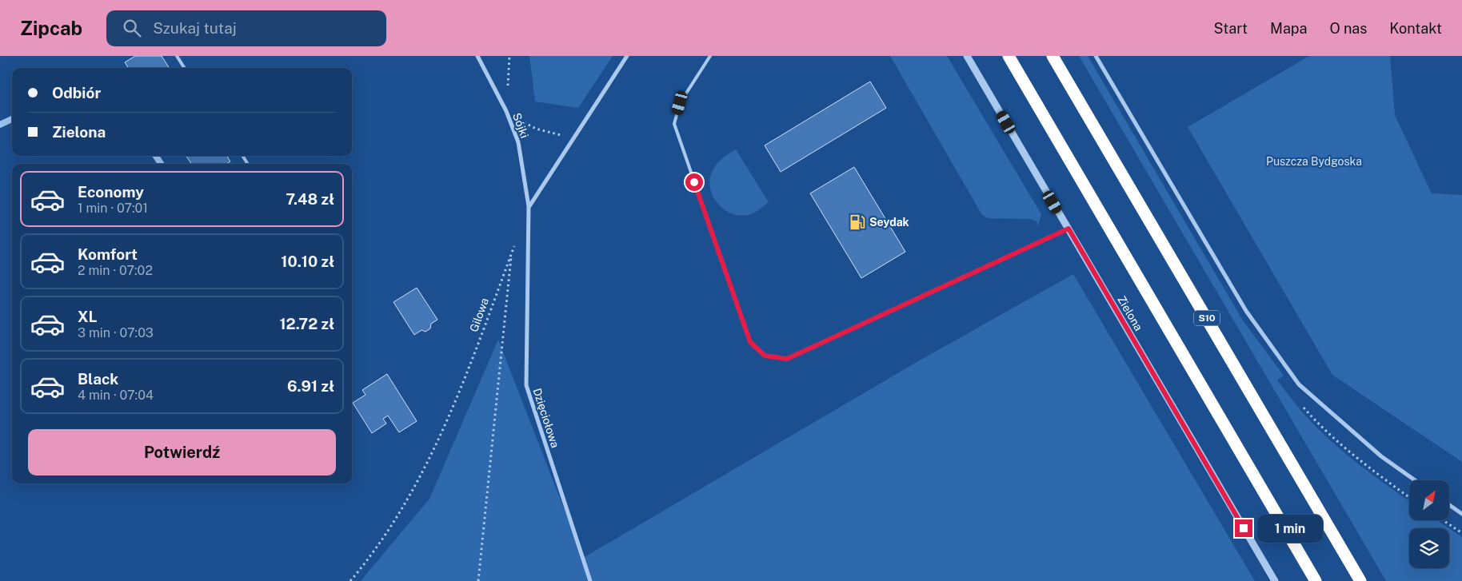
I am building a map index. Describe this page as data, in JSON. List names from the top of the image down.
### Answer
{
  "streets": {
    "highway": ["S10"],
    "street": ["Sójki", "Zielona", "Dzięciołowa"],
    "path": ["Gilowa"]
  },
  "crossings": [
    ["Sójki", "Dzięciołowa"]
  ],
  "parks": ["Puszcza Bydgoska"],
  "places": {
    "fuel station": ["Seydak"]
  },
  "north": "top right",
  "page": {
    "header": "Zipcab",
    "search": "Szukaj tutaj",
    "nav": [
      "Start",
      "Mapa",
      "O nas",
      "Kontakt"
    ],
    "banner": ["Odbiór", "Zielona"],
    "list": [
      {
        "name": "Economy",
        "note": "1 min · 07:01",
        "value": "7.48 zł"
      },
      {
        "name": "Komfort",
        "note": "2 min · 07:02",
        "value": "10.10 zł"
      },
      {
        "name": "XL",
        "note": "3 min · 07:03",
        "value": "12.72 zł"
      },
      {
        "name": "Black",
        "note": "4 min · 07:04",
        "value": "6.91 zł"
      }
    ],
    "buttons": "Potwierdź",
    "bubble": "1 min"
  }
}
